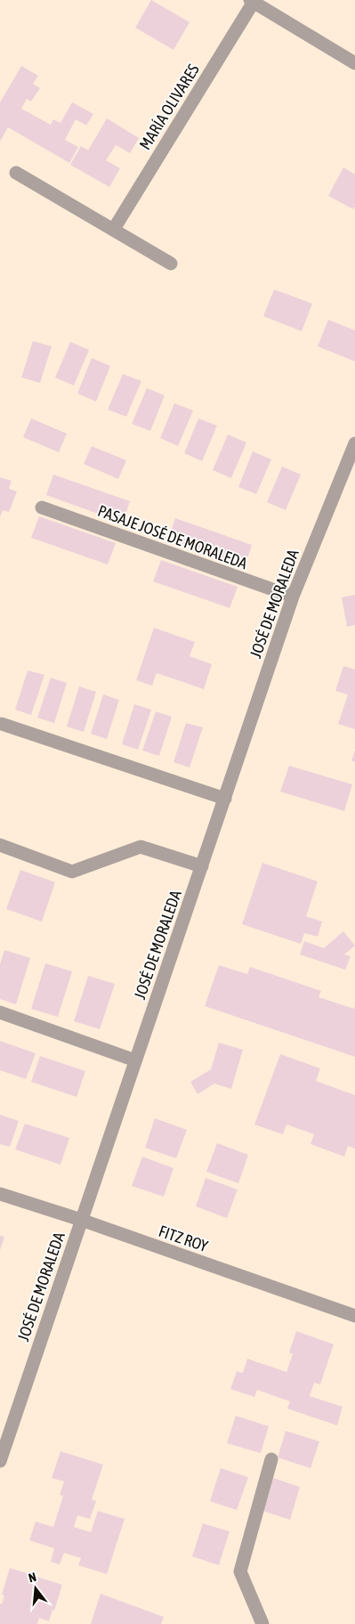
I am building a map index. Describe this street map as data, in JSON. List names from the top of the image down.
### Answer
{
  "streets": {
    "street": [
      "MARÍA OLIVARES",
      "PASAJE JOSÉ DE MORALEDA",
      "JOSÉ DE MORALEDA",
      "FITZ ROY"
    ]
  },
  "crossings": [
    ["PASAJE JOSÉ DE MORALEDA", "JOSÉ DE MORALEDA"],
    ["JOSÉ DE MORALEDA", "FITZ ROY"]
  ],
  "north": "top"
}
